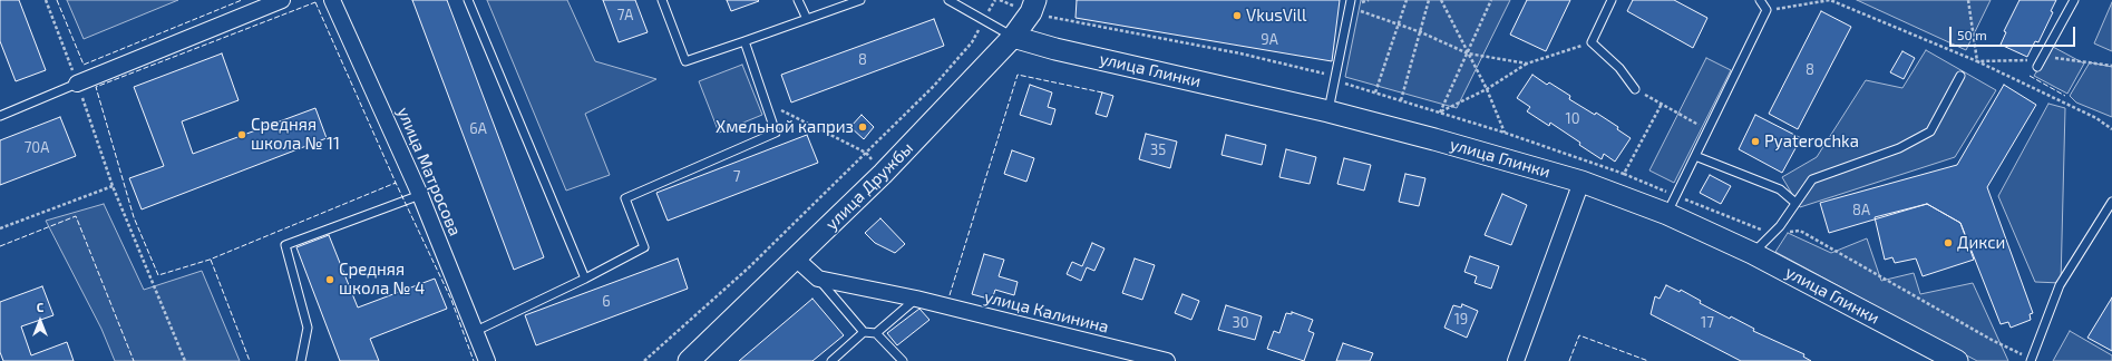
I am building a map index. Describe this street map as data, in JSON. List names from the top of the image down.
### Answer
{
  "streets": {
    "street": [
      "улица Глинки",
      "улица Матросова",
      "улица Дружбы",
      "улица Калинина"
    ]
  },
  "crossings": [
    ["улица Глинки", "улица Дружбы"]
  ],
  "places": [
    "VkusVill",
    "Хмельной каприз",
    "Средняя школа № 11",
    "Pyaterochka",
    "Дикси",
    "Средняя школа № 4"
  ],
  "house_numbers": [
    "7А",
    "9А",
    "8",
    "8",
    "10",
    "6А",
    "70А",
    "35",
    "7",
    "8А",
    "6",
    "19",
    "30",
    "17"
  ],
  "scale_bar": "50 m",
  "north": "top"
}
